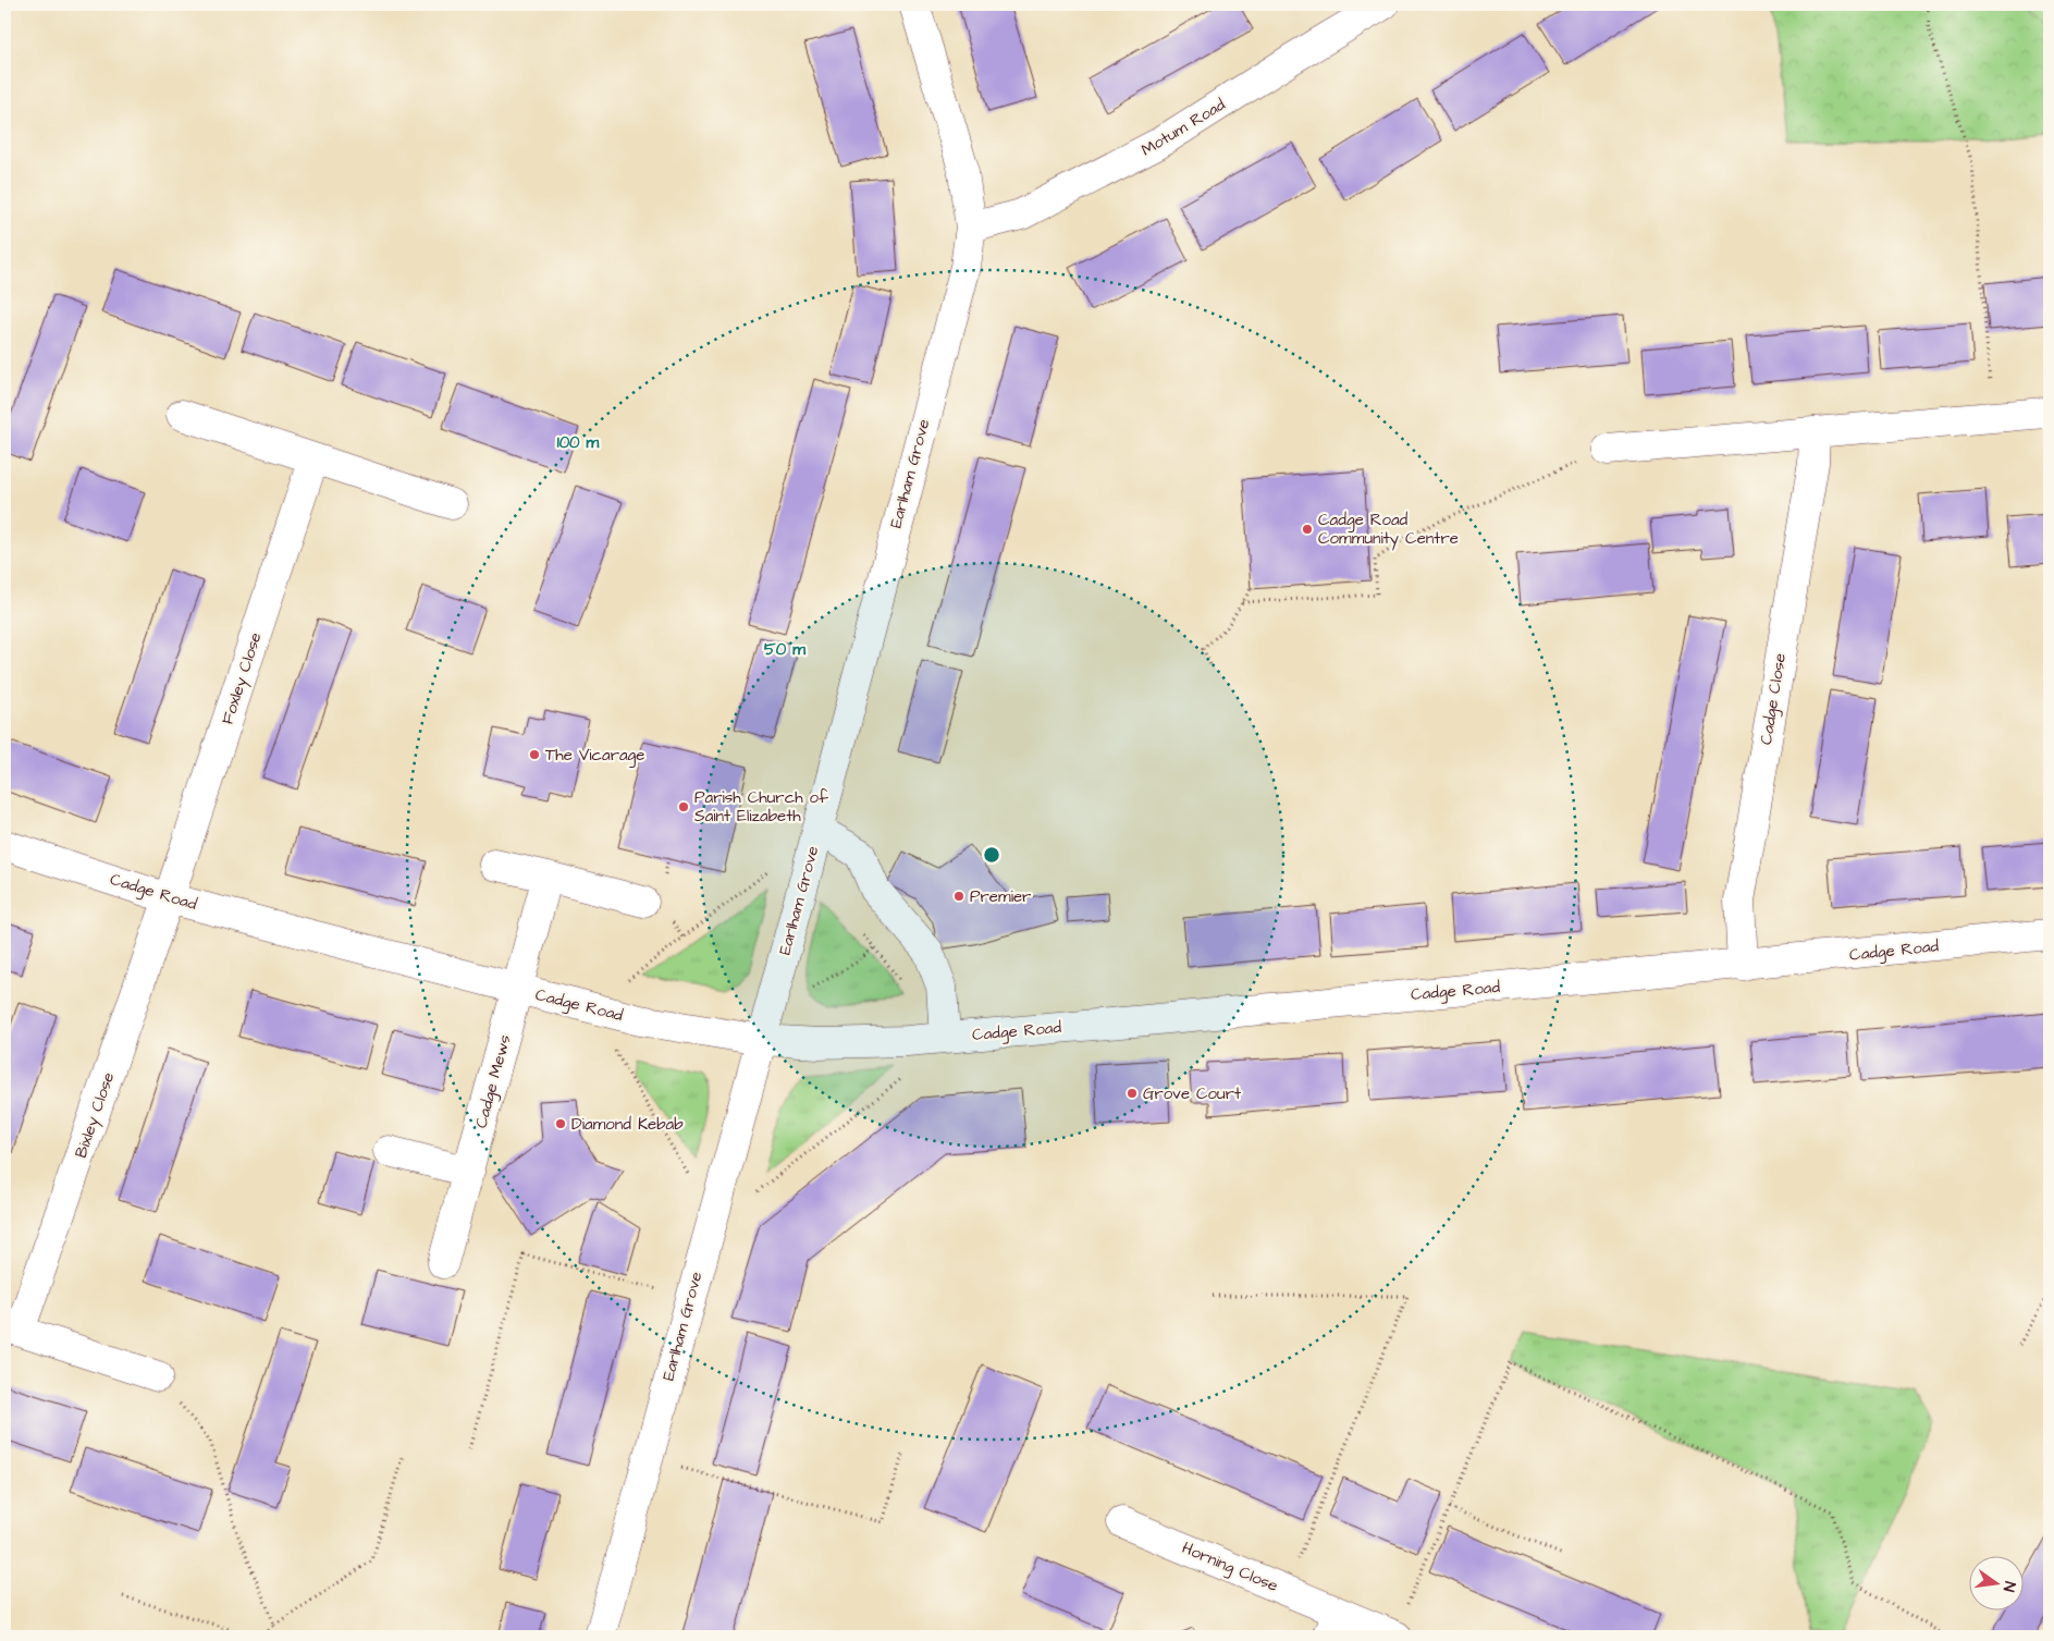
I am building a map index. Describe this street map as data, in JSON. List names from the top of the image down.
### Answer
{
  "streets": {
    "street": [
      "Motum Road",
      "Earlham Grove",
      "Foxley Close",
      "Cadge Close",
      "Cadge Road",
      "Cadge Mews",
      "Bixley Close",
      "Horning Close"
    ]
  },
  "crossings": [
    ["Motum Road", "Earlham Grove"],
    ["Earlham Grove", "Cadge Road"],
    ["Foxley Close", "Cadge Road"],
    ["Foxley Close", "Bixley Close"],
    ["Cadge Close", "Cadge Road"],
    ["Cadge Road", "Cadge Mews"],
    ["Cadge Road", "Bixley Close"]
  ],
  "places": [
    "Cadge Road Community Centre",
    "The Vicarage",
    "Parish Church of Saint Elizabeth",
    "Premier",
    "Grove Court",
    "Diamond Kebab"
  ],
  "north": "right",
  "rings": ["100 m", "50 m"]
}
